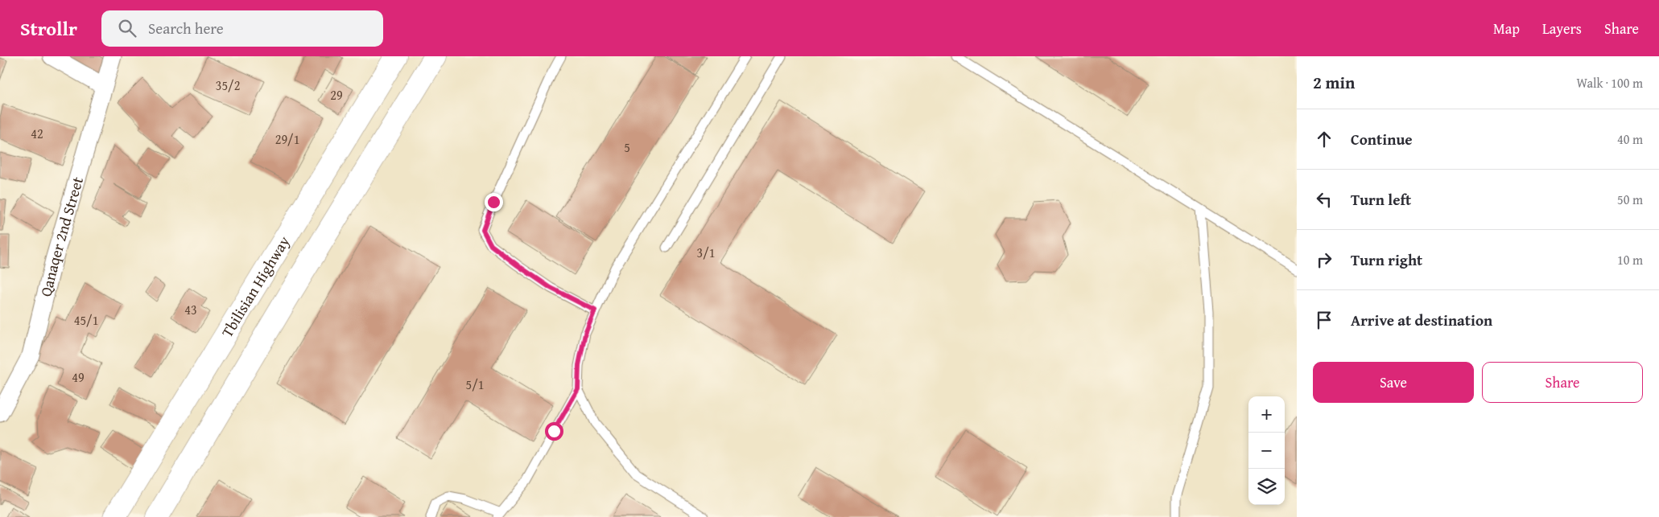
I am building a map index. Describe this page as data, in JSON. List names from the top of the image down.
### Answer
{
  "streets": {
    "main road": ["Tbilisian Highway"],
    "street": ["Qanaqer 2nd Street"]
  },
  "house_numbers": [
    "35/2",
    "29",
    "42",
    "29/1",
    "5",
    "3/1",
    "43",
    "45/1",
    "49",
    "5/1"
  ],
  "page": {
    "header": "Strollr",
    "search": "Search here",
    "nav": ["Map", "Layers", "Share"],
    "heading": ["2 min", "Walk · 100 m"],
    "list": [
      ["Continue", "40 m"],
      ["Turn left", "50 m"],
      ["Turn right", "10 m"],
      "Arrive at destination"
    ],
    "buttons": ["Save", "Share"],
    "map_buttons": ["+", "−"]
  }
}
